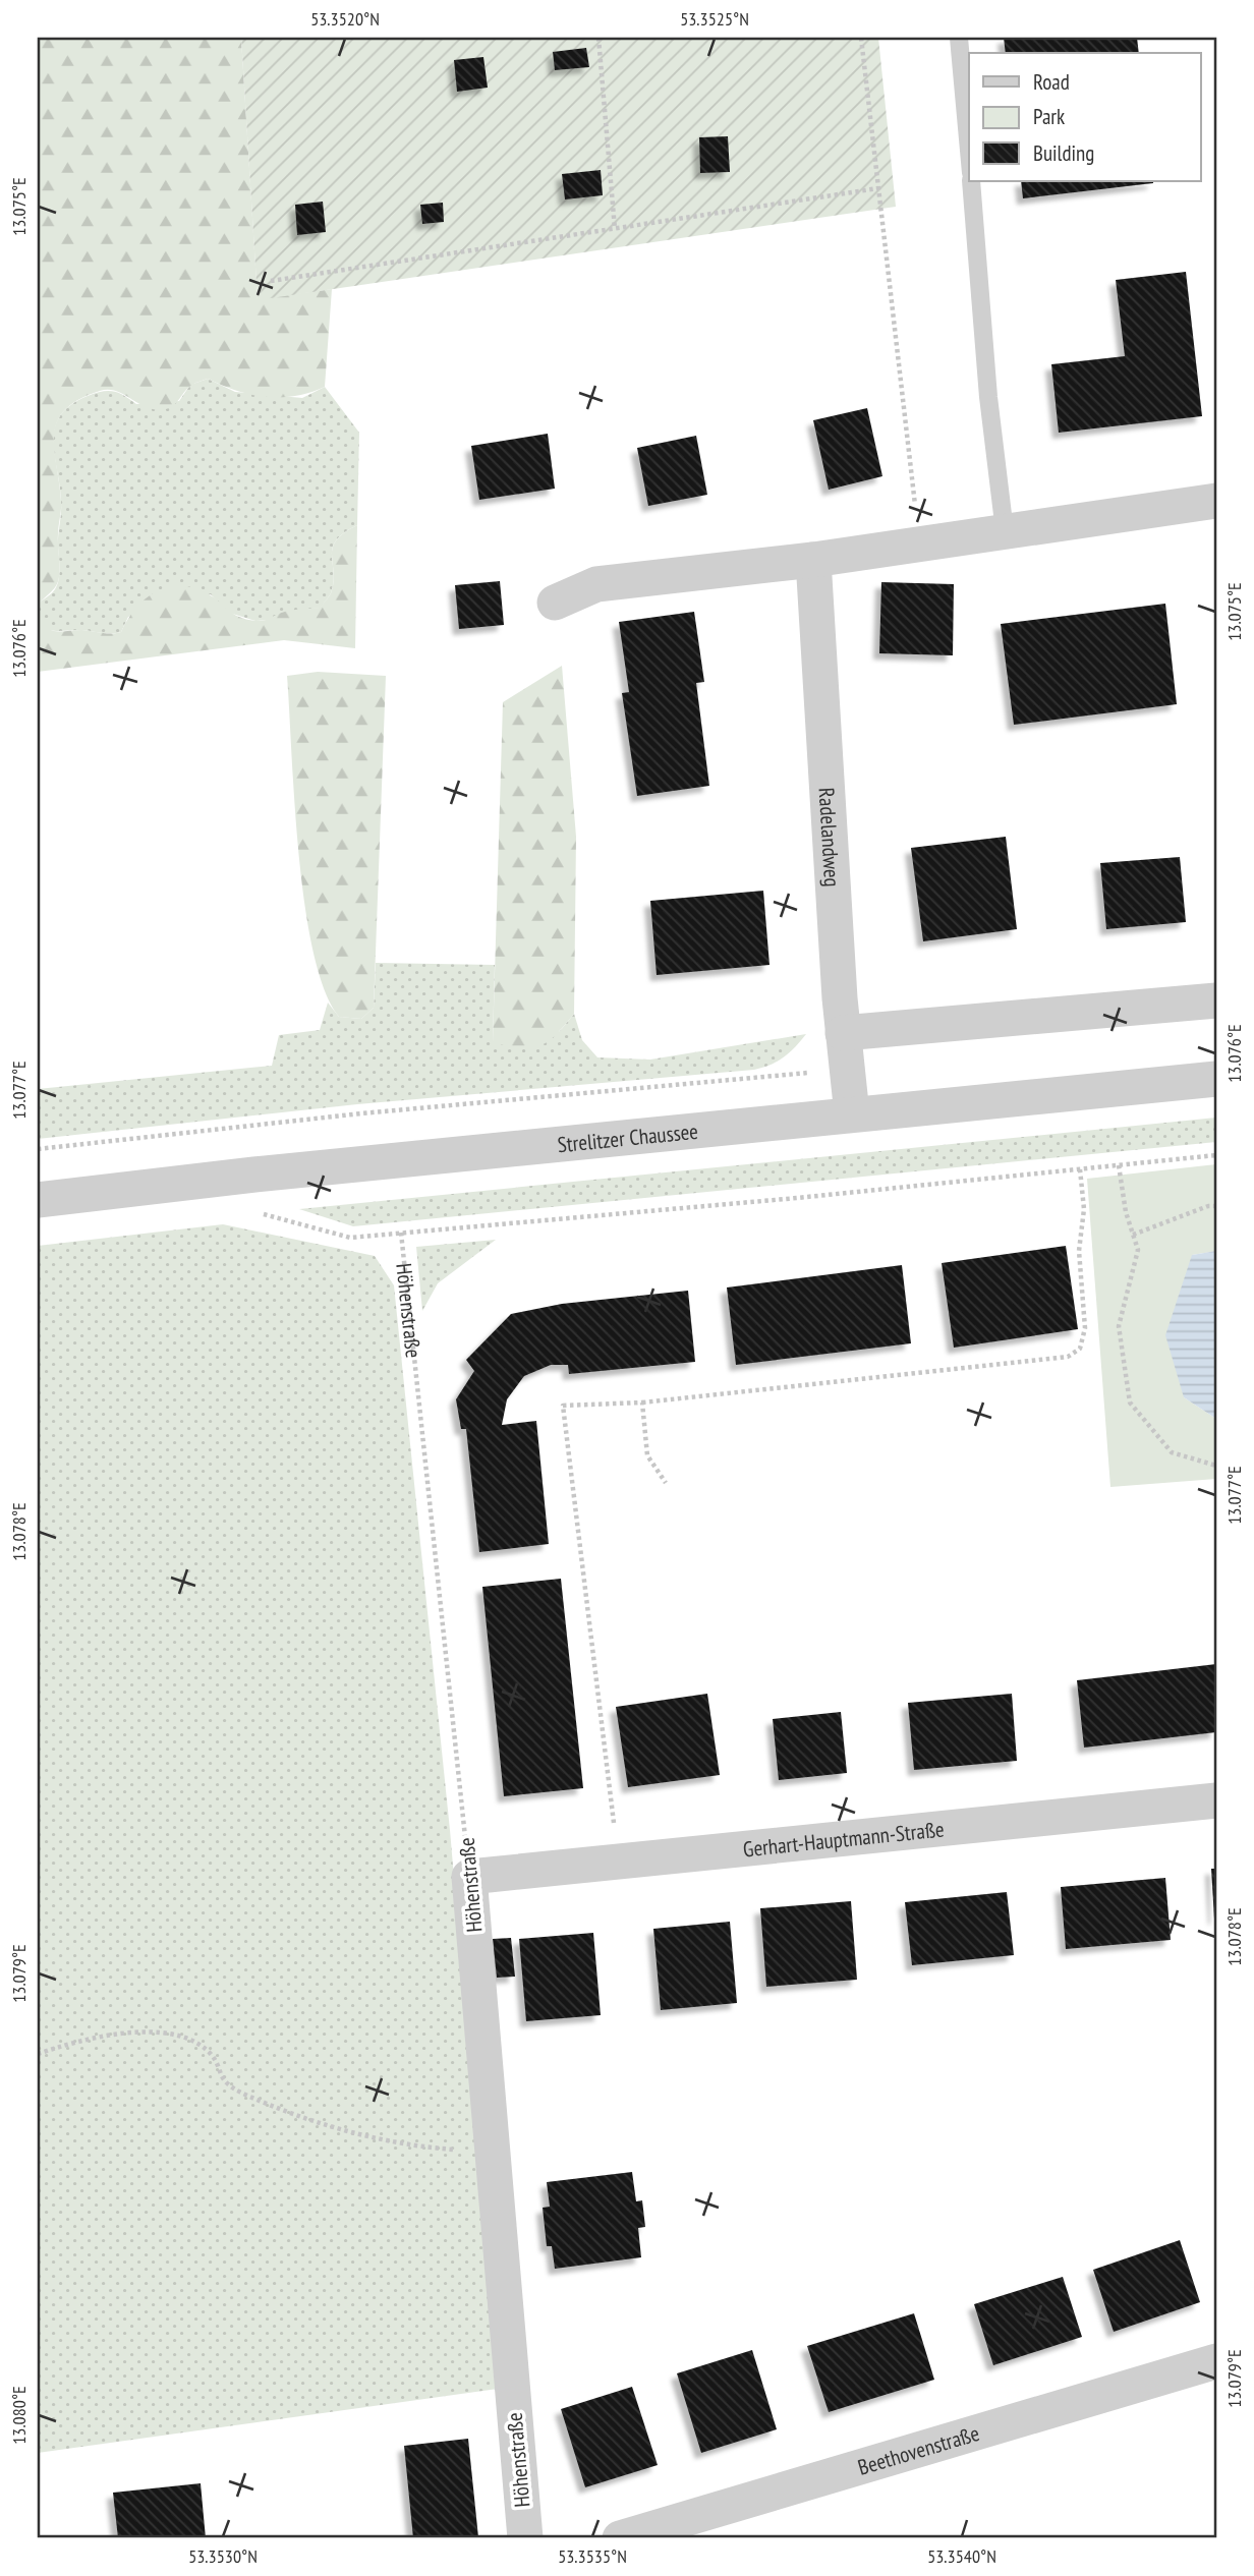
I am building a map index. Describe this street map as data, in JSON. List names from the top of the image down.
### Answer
{
  "streets": {
    "street": [
      "Radelandweg",
      "Strelitzer Chaussee",
      "Höhenstraße",
      "Gerhart-Hauptmann-Straße",
      "Beethovenstraße"
    ]
  },
  "crossings": [
    ["Radelandweg", "Strelitzer Chaussee"],
    ["Höhenstraße", "Gerhart-Hauptmann-Straße"]
  ],
  "legend": ["Road", "Park", "Building"],
  "coordinates": [
    "53.3520°N",
    "53.3525°N",
    "13.075°E",
    "13.076°E",
    "13.077°E",
    "13.078°E",
    "13.079°E",
    "13.080°E",
    "53.3530°N",
    "53.3535°N",
    "53.3540°N"
  ]
}
